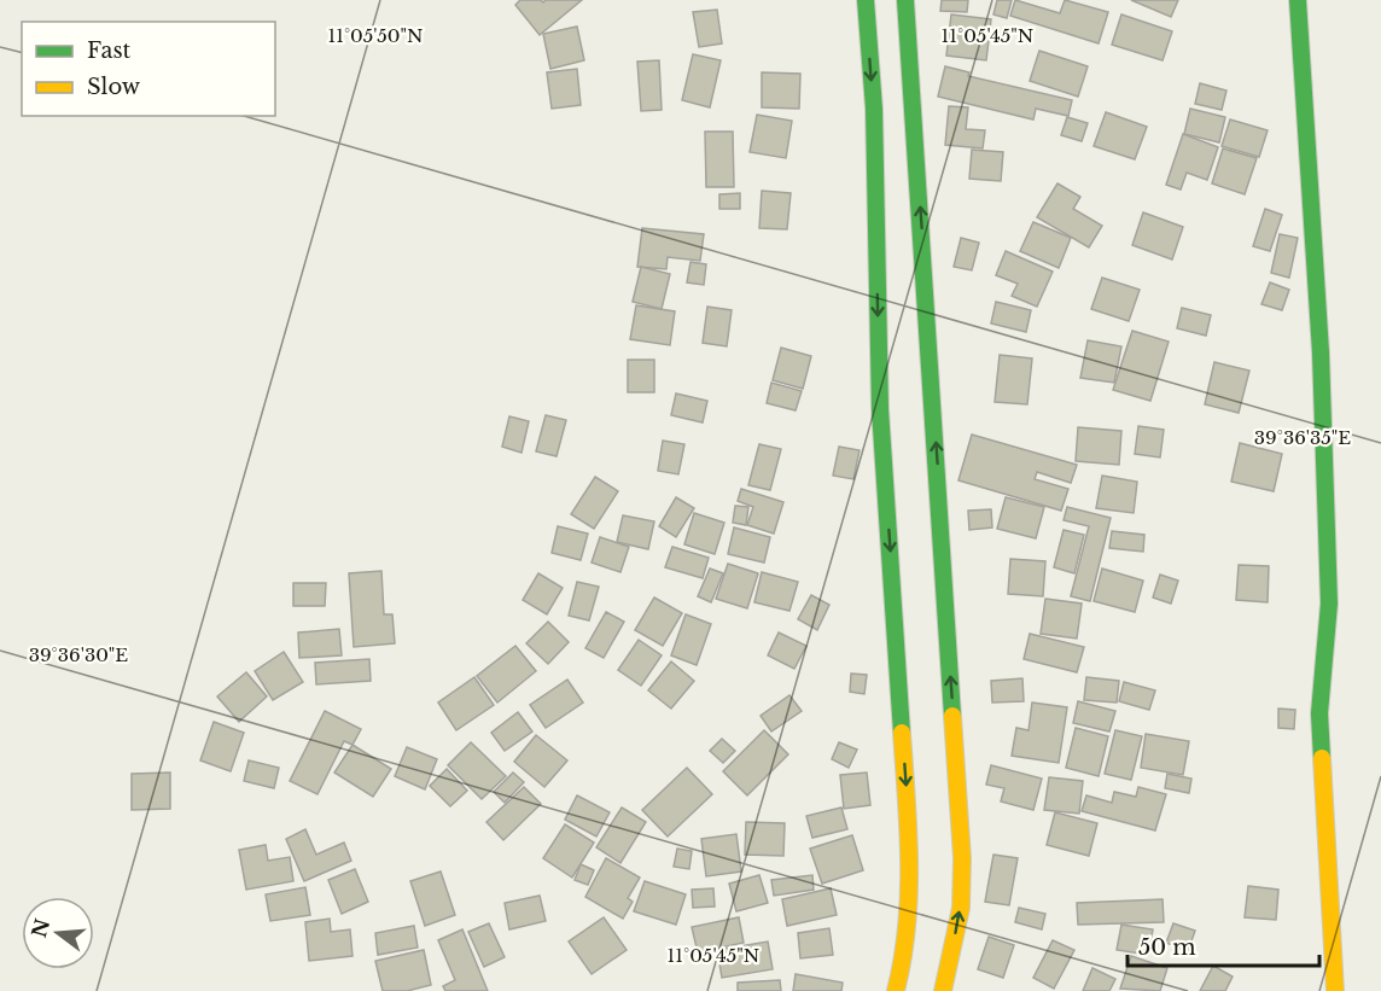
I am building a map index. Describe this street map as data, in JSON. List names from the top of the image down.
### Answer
{
  "legend": ["Fast", "Slow"],
  "scale_bar": "50 m",
  "north": "left",
  "coordinates": [
    "11°05'50\"N",
    "11°05'45\"N",
    "39°36'35\"E",
    "39°36'30\"E"
  ]
}
